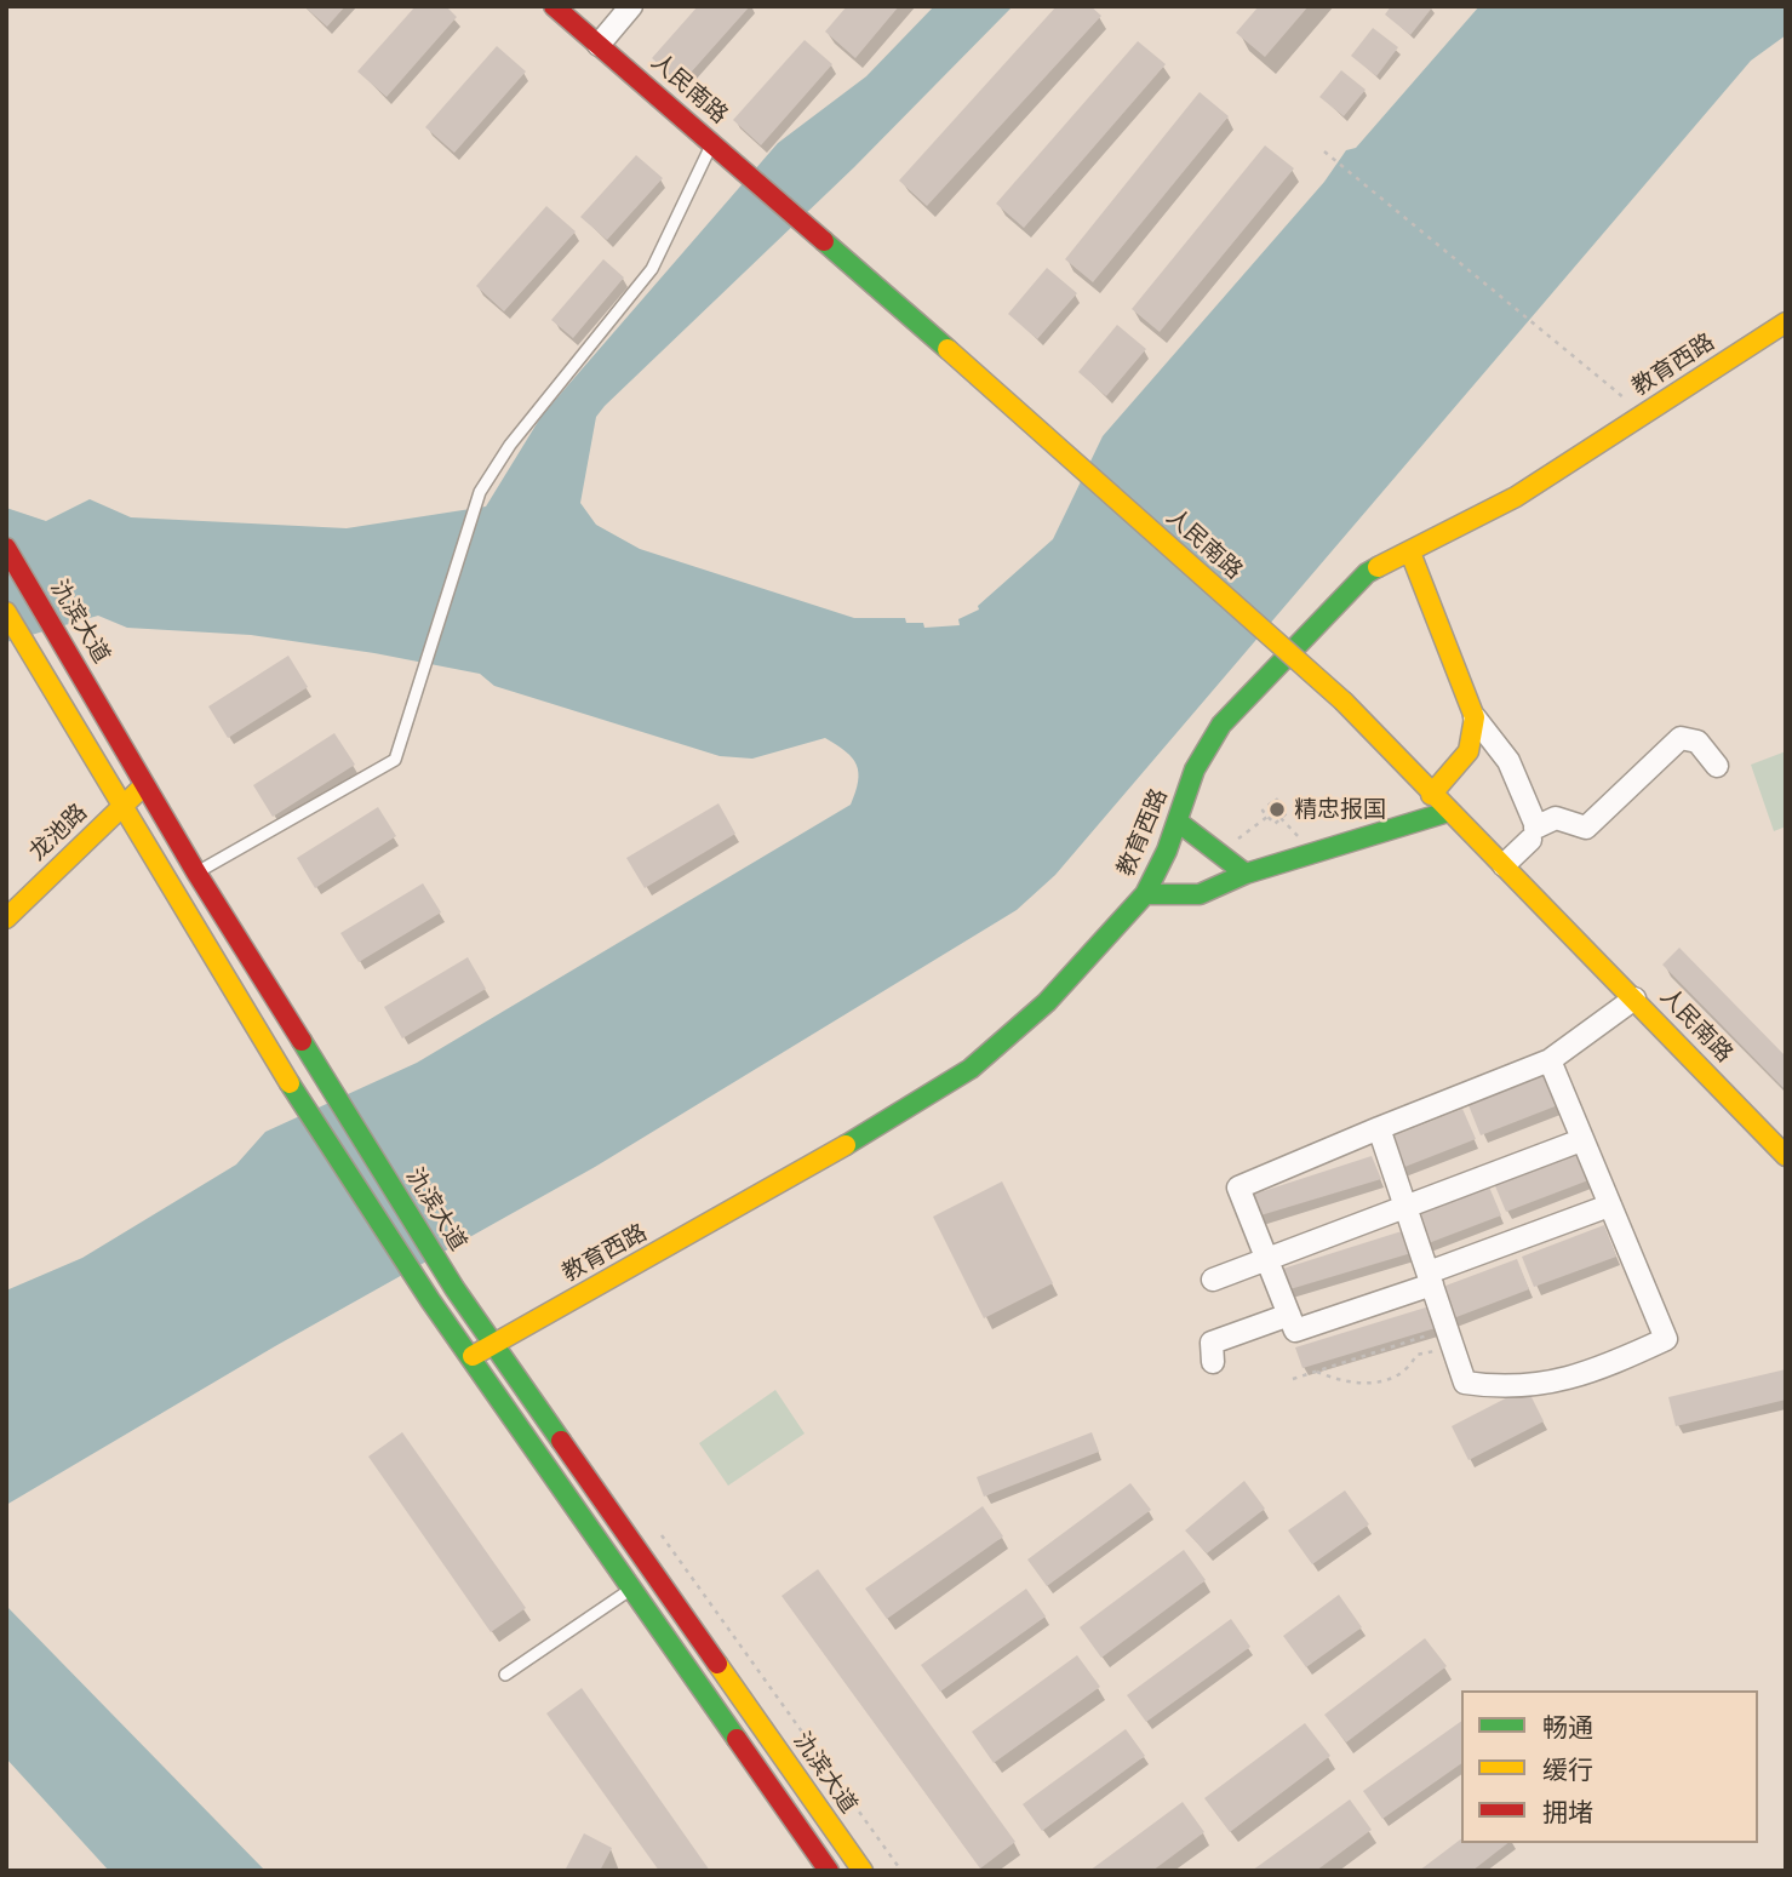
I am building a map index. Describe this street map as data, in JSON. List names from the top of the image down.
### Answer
{
  "streets": {
    "main road": [
      "人民南路",
      "教育西路",
      "氿滨大道",
      "龙池路"
    ]
  },
  "crossings": [
    ["教育西路", "氿滨大道"],
    ["氿滨大道", "龙池路"]
  ],
  "places": ["精忠报国"],
  "legend": ["畅通", "缓行", "拥堵"]
}
